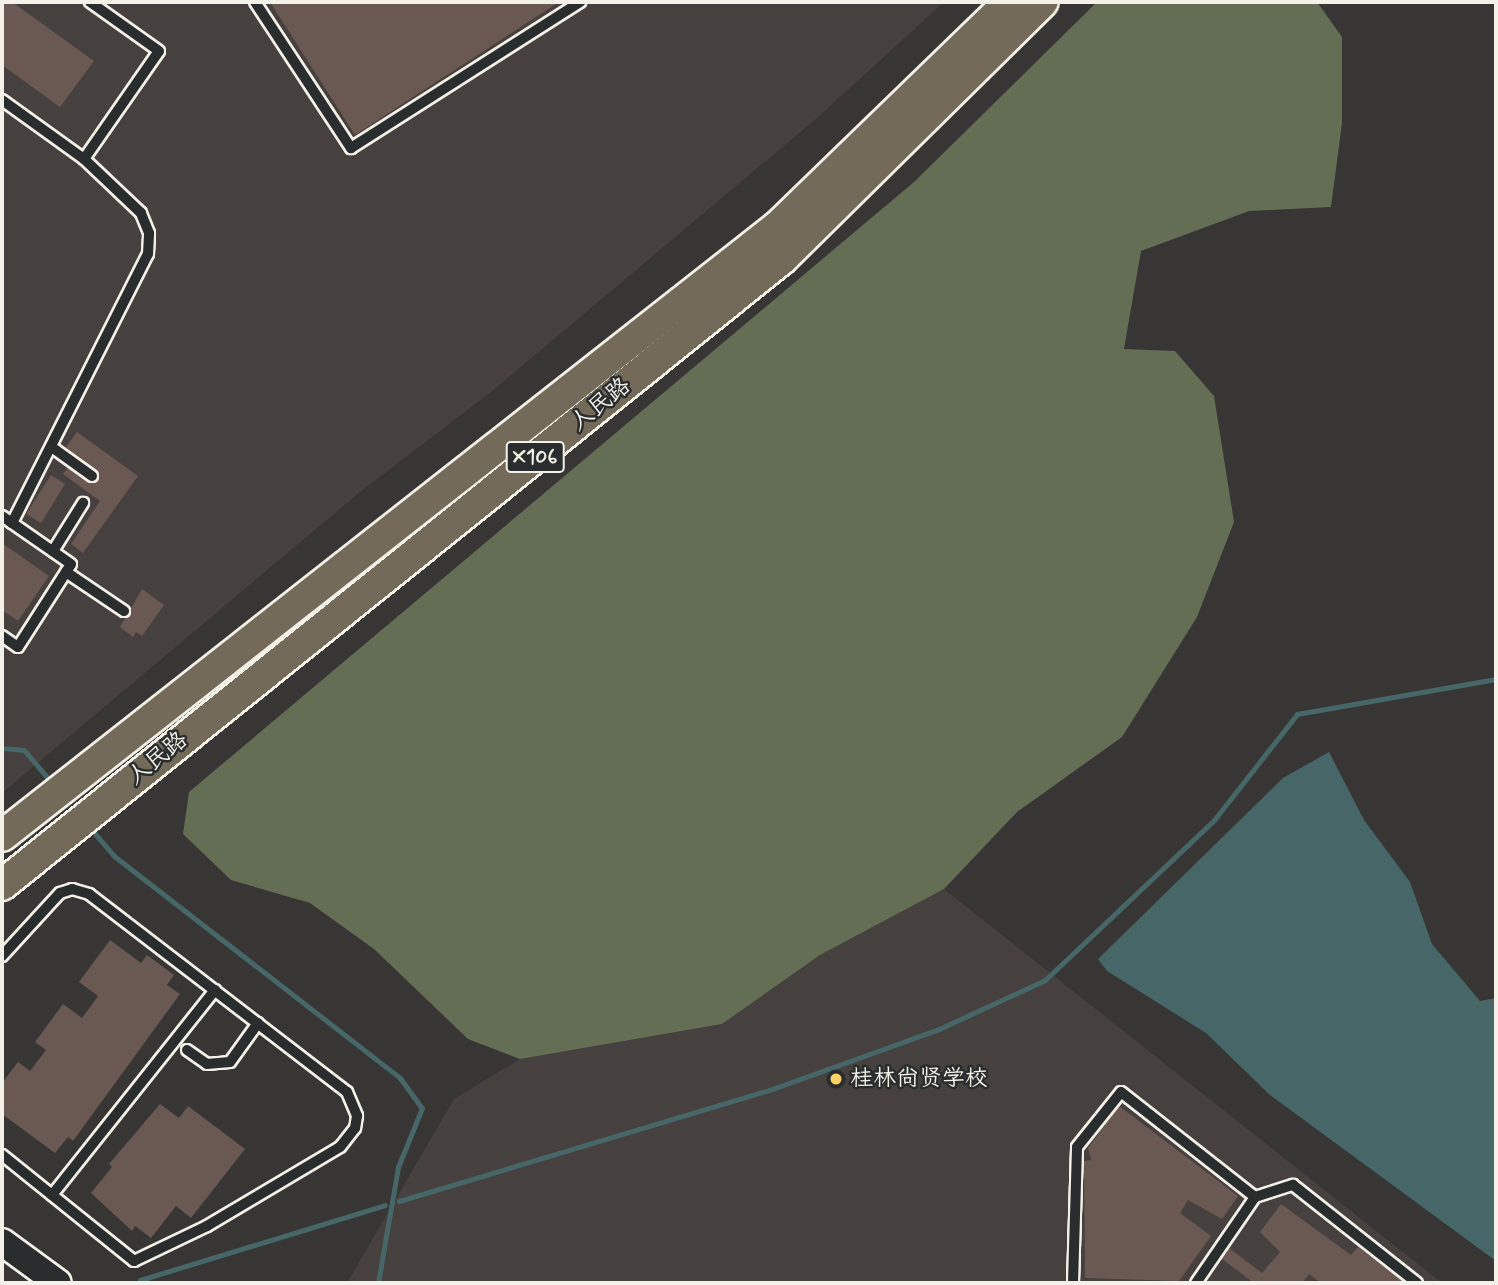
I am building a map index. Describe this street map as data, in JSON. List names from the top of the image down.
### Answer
{
  "streets": {
    "main road": ["人民路", "X106"]
  },
  "places": ["桂林尚贤学校"]
}
